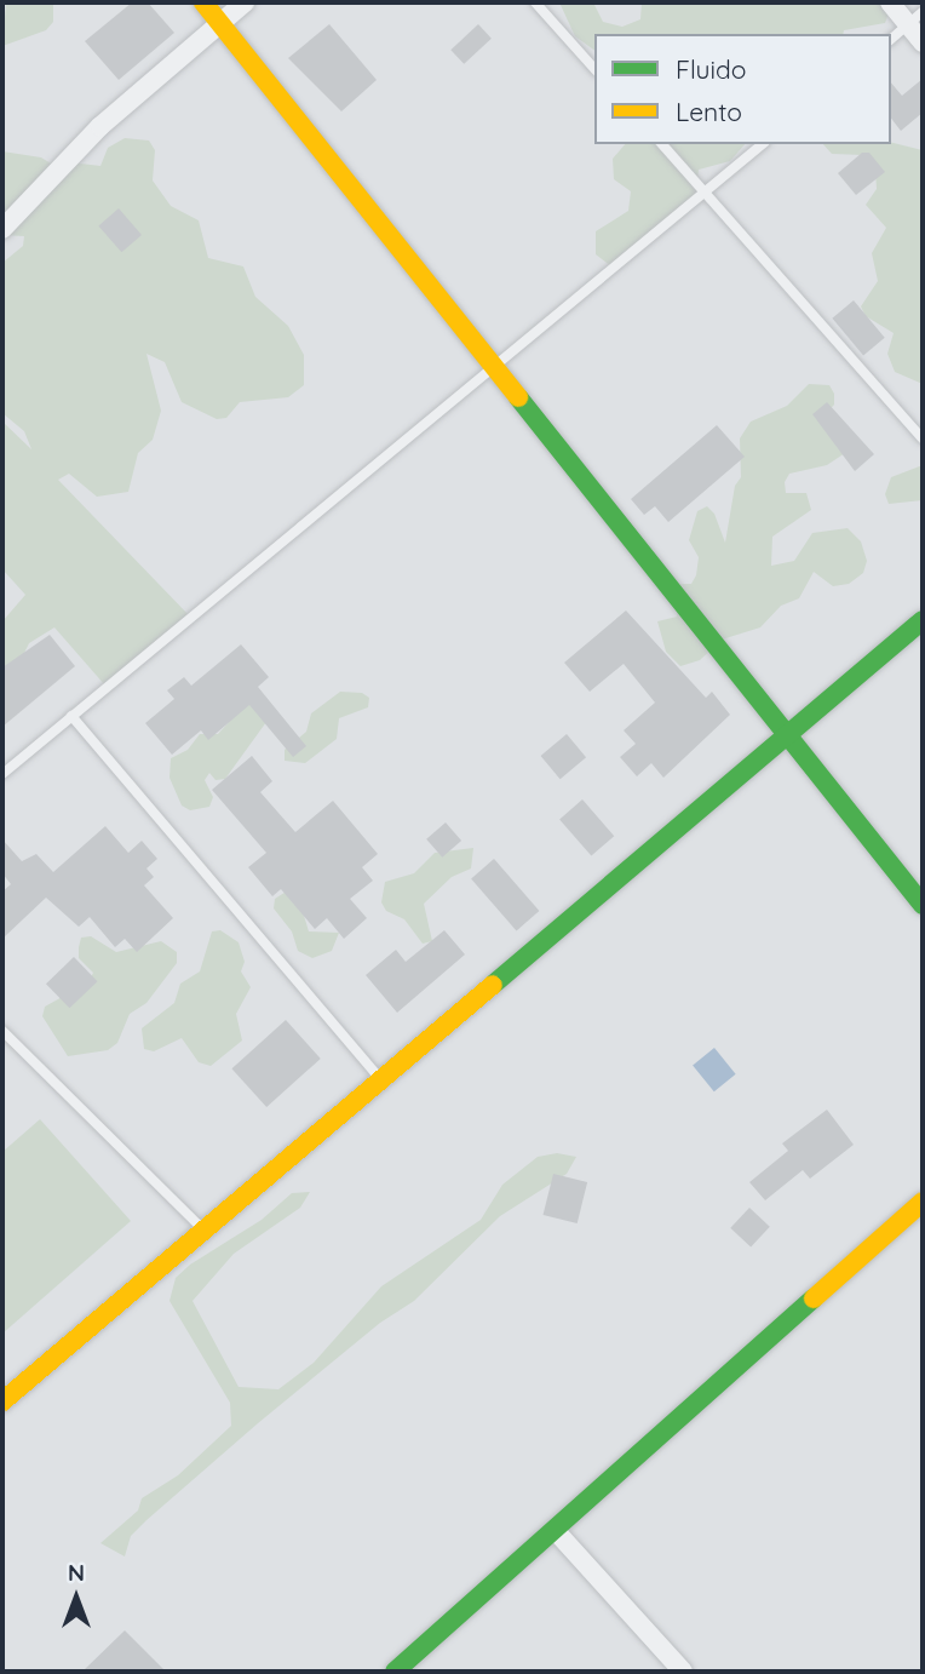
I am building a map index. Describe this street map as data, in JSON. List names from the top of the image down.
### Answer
{
  "legend": ["Fluido", "Lento"],
  "north": "top"
}
